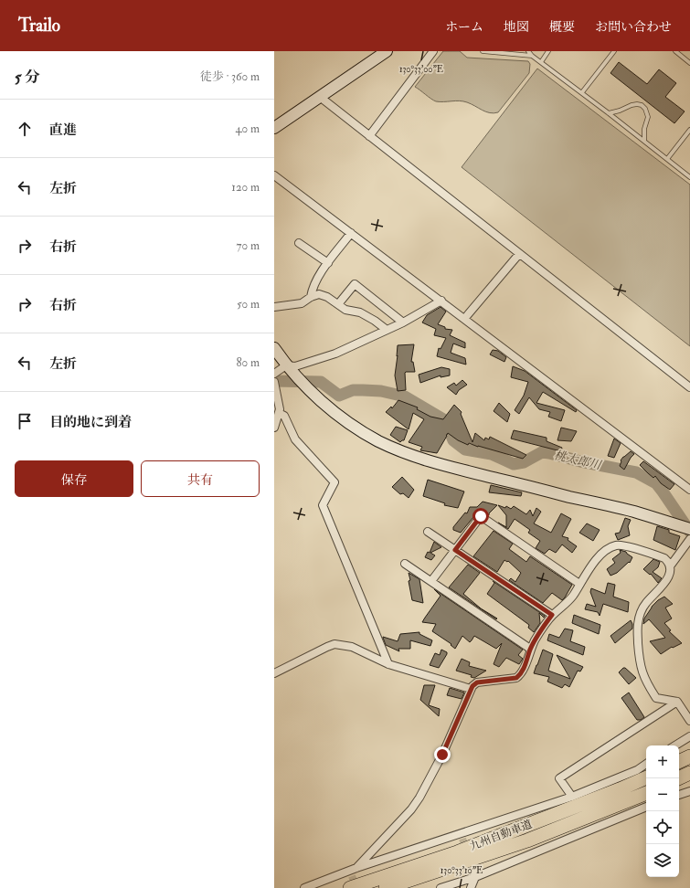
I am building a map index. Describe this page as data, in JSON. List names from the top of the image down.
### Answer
{
  "streets": {
    "highway": ["九州自動車道"]
  },
  "water": ["桃太郎川"],
  "page": {
    "header": "Trailo",
    "nav": [
      "ホーム",
      "地図",
      "概要",
      "お問い合わせ"
    ],
    "heading": ["5 分", "徒歩 · 360 m"],
    "list": [
      ["直進", "40 m"],
      ["左折", "120 m"],
      ["右折", "70 m"],
      ["右折", "50 m"],
      ["左折", "80 m"],
      "目的地に到着"
    ],
    "buttons": ["保存", "共有"],
    "map_buttons": ["+", "−"]
  },
  "coordinates": ["130°33'00\"E", "130°33'10\"E"]
}
